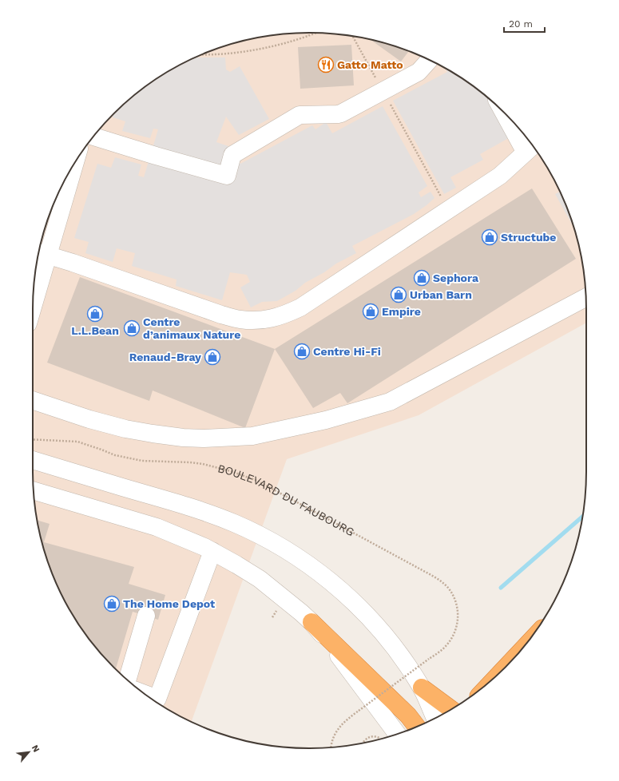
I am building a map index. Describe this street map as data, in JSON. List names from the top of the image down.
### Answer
{
  "streets": {
    "path": ["BOULEVARD DU FAUBOURG"]
  },
  "places": {
    "restaurant": ["Gatto Matto"],
    "shop": [
      "Structube",
      "Sephora",
      "Urban Barn",
      "Empire",
      "L.L.Bean",
      "Centre d’animaux Nature",
      "Centre Hi-Fi",
      "Renaud-Bray",
      "The Home Depot"
    ]
  },
  "scale_bar": "20 m",
  "north": "top right"
}
